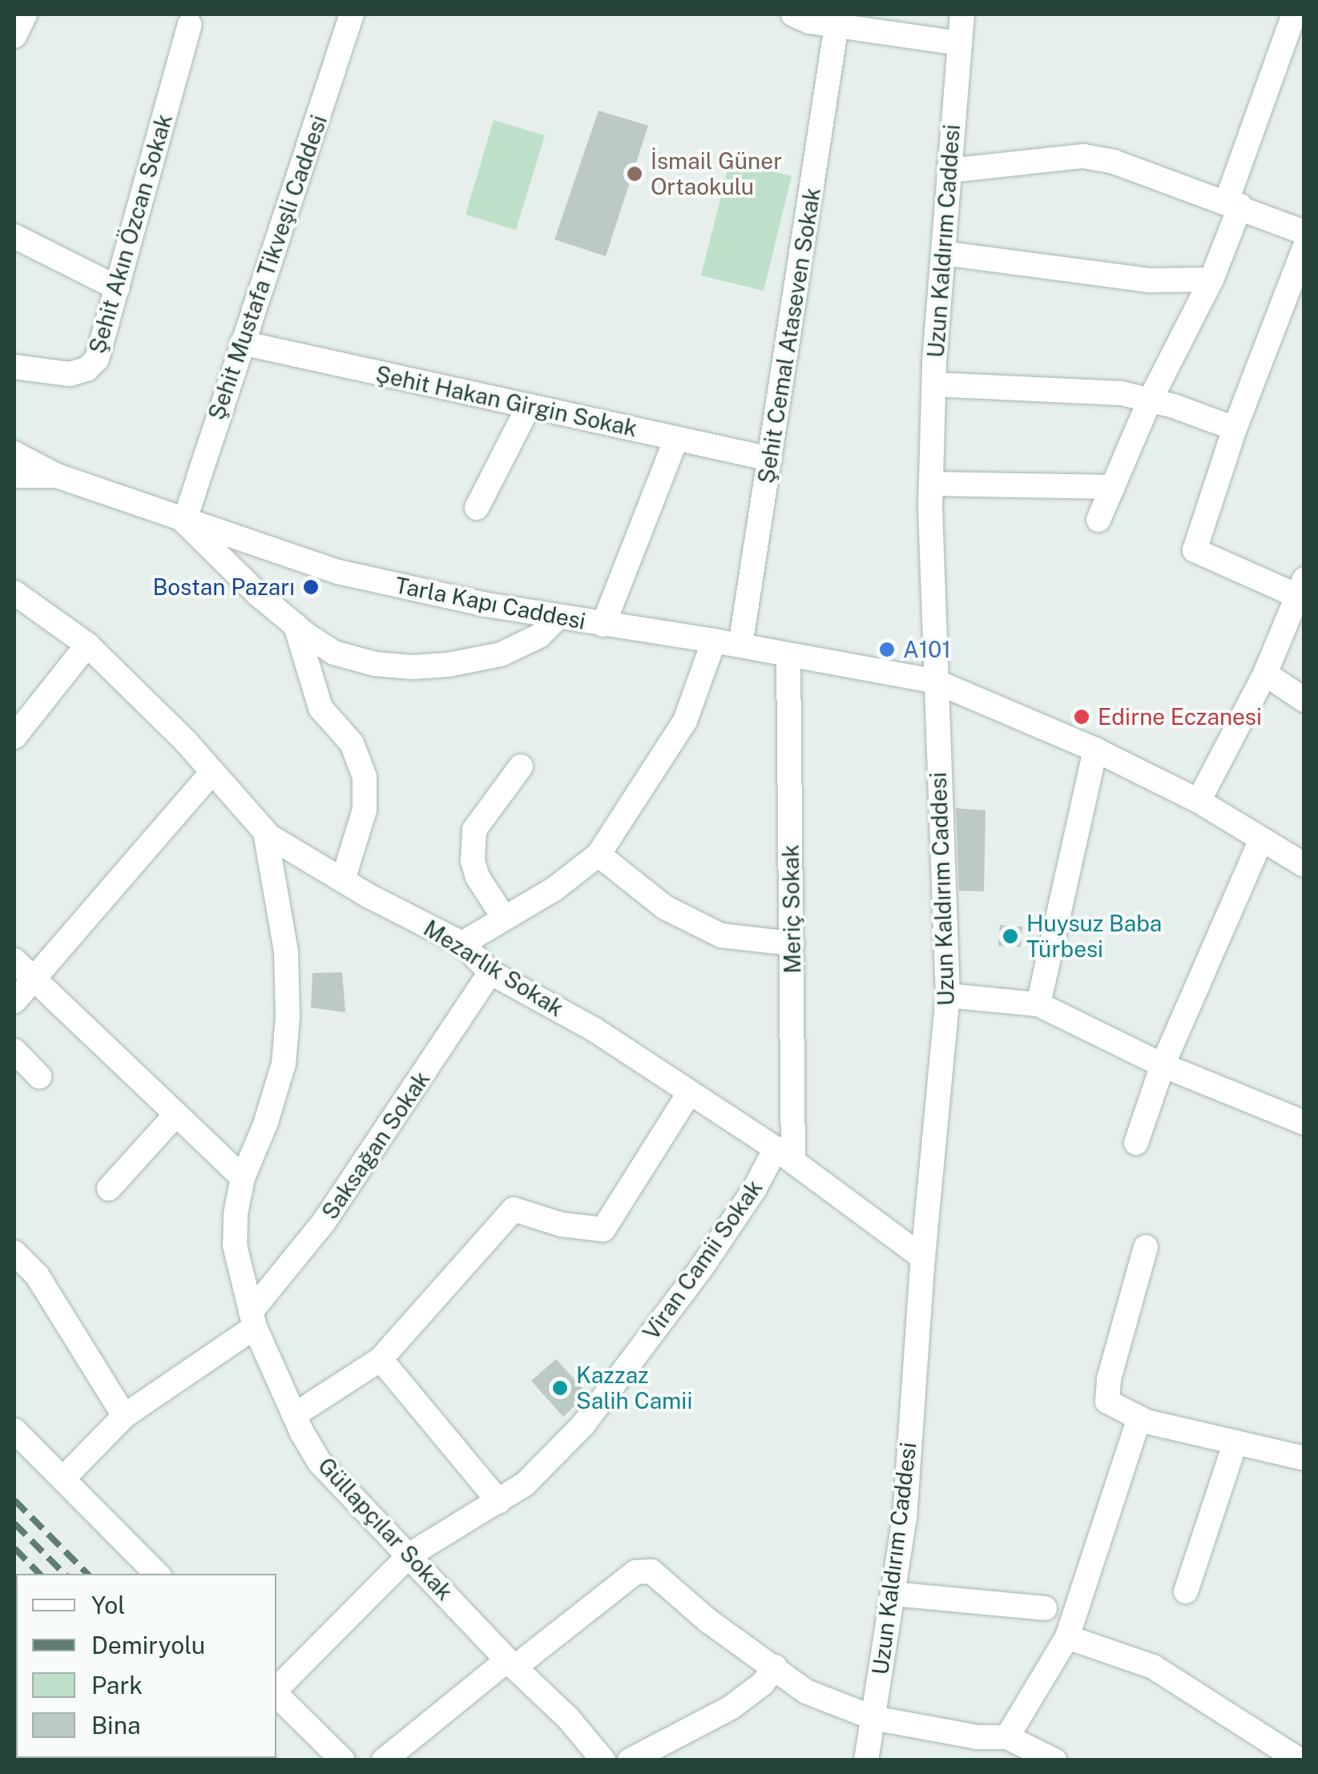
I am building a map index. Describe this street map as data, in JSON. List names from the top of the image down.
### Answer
{
  "streets": {
    "street": [
      "Şehit Akın Özcan Sokak",
      "Uzun Kaldırım Caddesi",
      "Şehit Mustafa Tikveşli Caddesi",
      "Şehit Cemal Ataseven Sokak",
      "Şehit Hakan Girgin Sokak",
      "Tarla Kapı Caddesi",
      "Meriç Sokak",
      "Mezarlık Sokak",
      "Saksağan Sokak",
      "Viran Camii Sokak",
      "Güllapçılar Sokak"
    ]
  },
  "crossings": [
    ["Uzun Kaldırım Caddesi", "Tarla Kapı Caddesi"],
    ["Uzun Kaldırım Caddesi", "Mezarlık Sokak"],
    ["Şehit Mustafa Tikveşli Caddesi", "Şehit Hakan Girgin Sokak"],
    ["Şehit Mustafa Tikveşli Caddesi", "Tarla Kapı Caddesi"],
    ["Şehit Cemal Ataseven Sokak", "Şehit Hakan Girgin Sokak"],
    ["Şehit Cemal Ataseven Sokak", "Tarla Kapı Caddesi"],
    ["Tarla Kapı Caddesi", "Meriç Sokak"],
    ["Meriç Sokak", "Mezarlık Sokak"],
    ["Meriç Sokak", "Viran Camii Sokak"],
    ["Mezarlık Sokak", "Saksağan Sokak"],
    ["Mezarlık Sokak", "Viran Camii Sokak"],
    ["Mezarlık Sokak", "Güllapçılar Sokak"],
    ["Saksağan Sokak", "Güllapçılar Sokak"],
    ["Viran Camii Sokak", "Güllapçılar Sokak"]
  ],
  "places": [
    "İsmail Güner Ortaokulu",
    "Bostan Pazarı",
    "A101",
    "Edirne Eczanesi",
    "Huysuz Baba Türbesi",
    "Kazzaz Salih Camii"
  ],
  "legend": [
    "Yol",
    "Demiryolu",
    "Park",
    "Bina"
  ]
}
